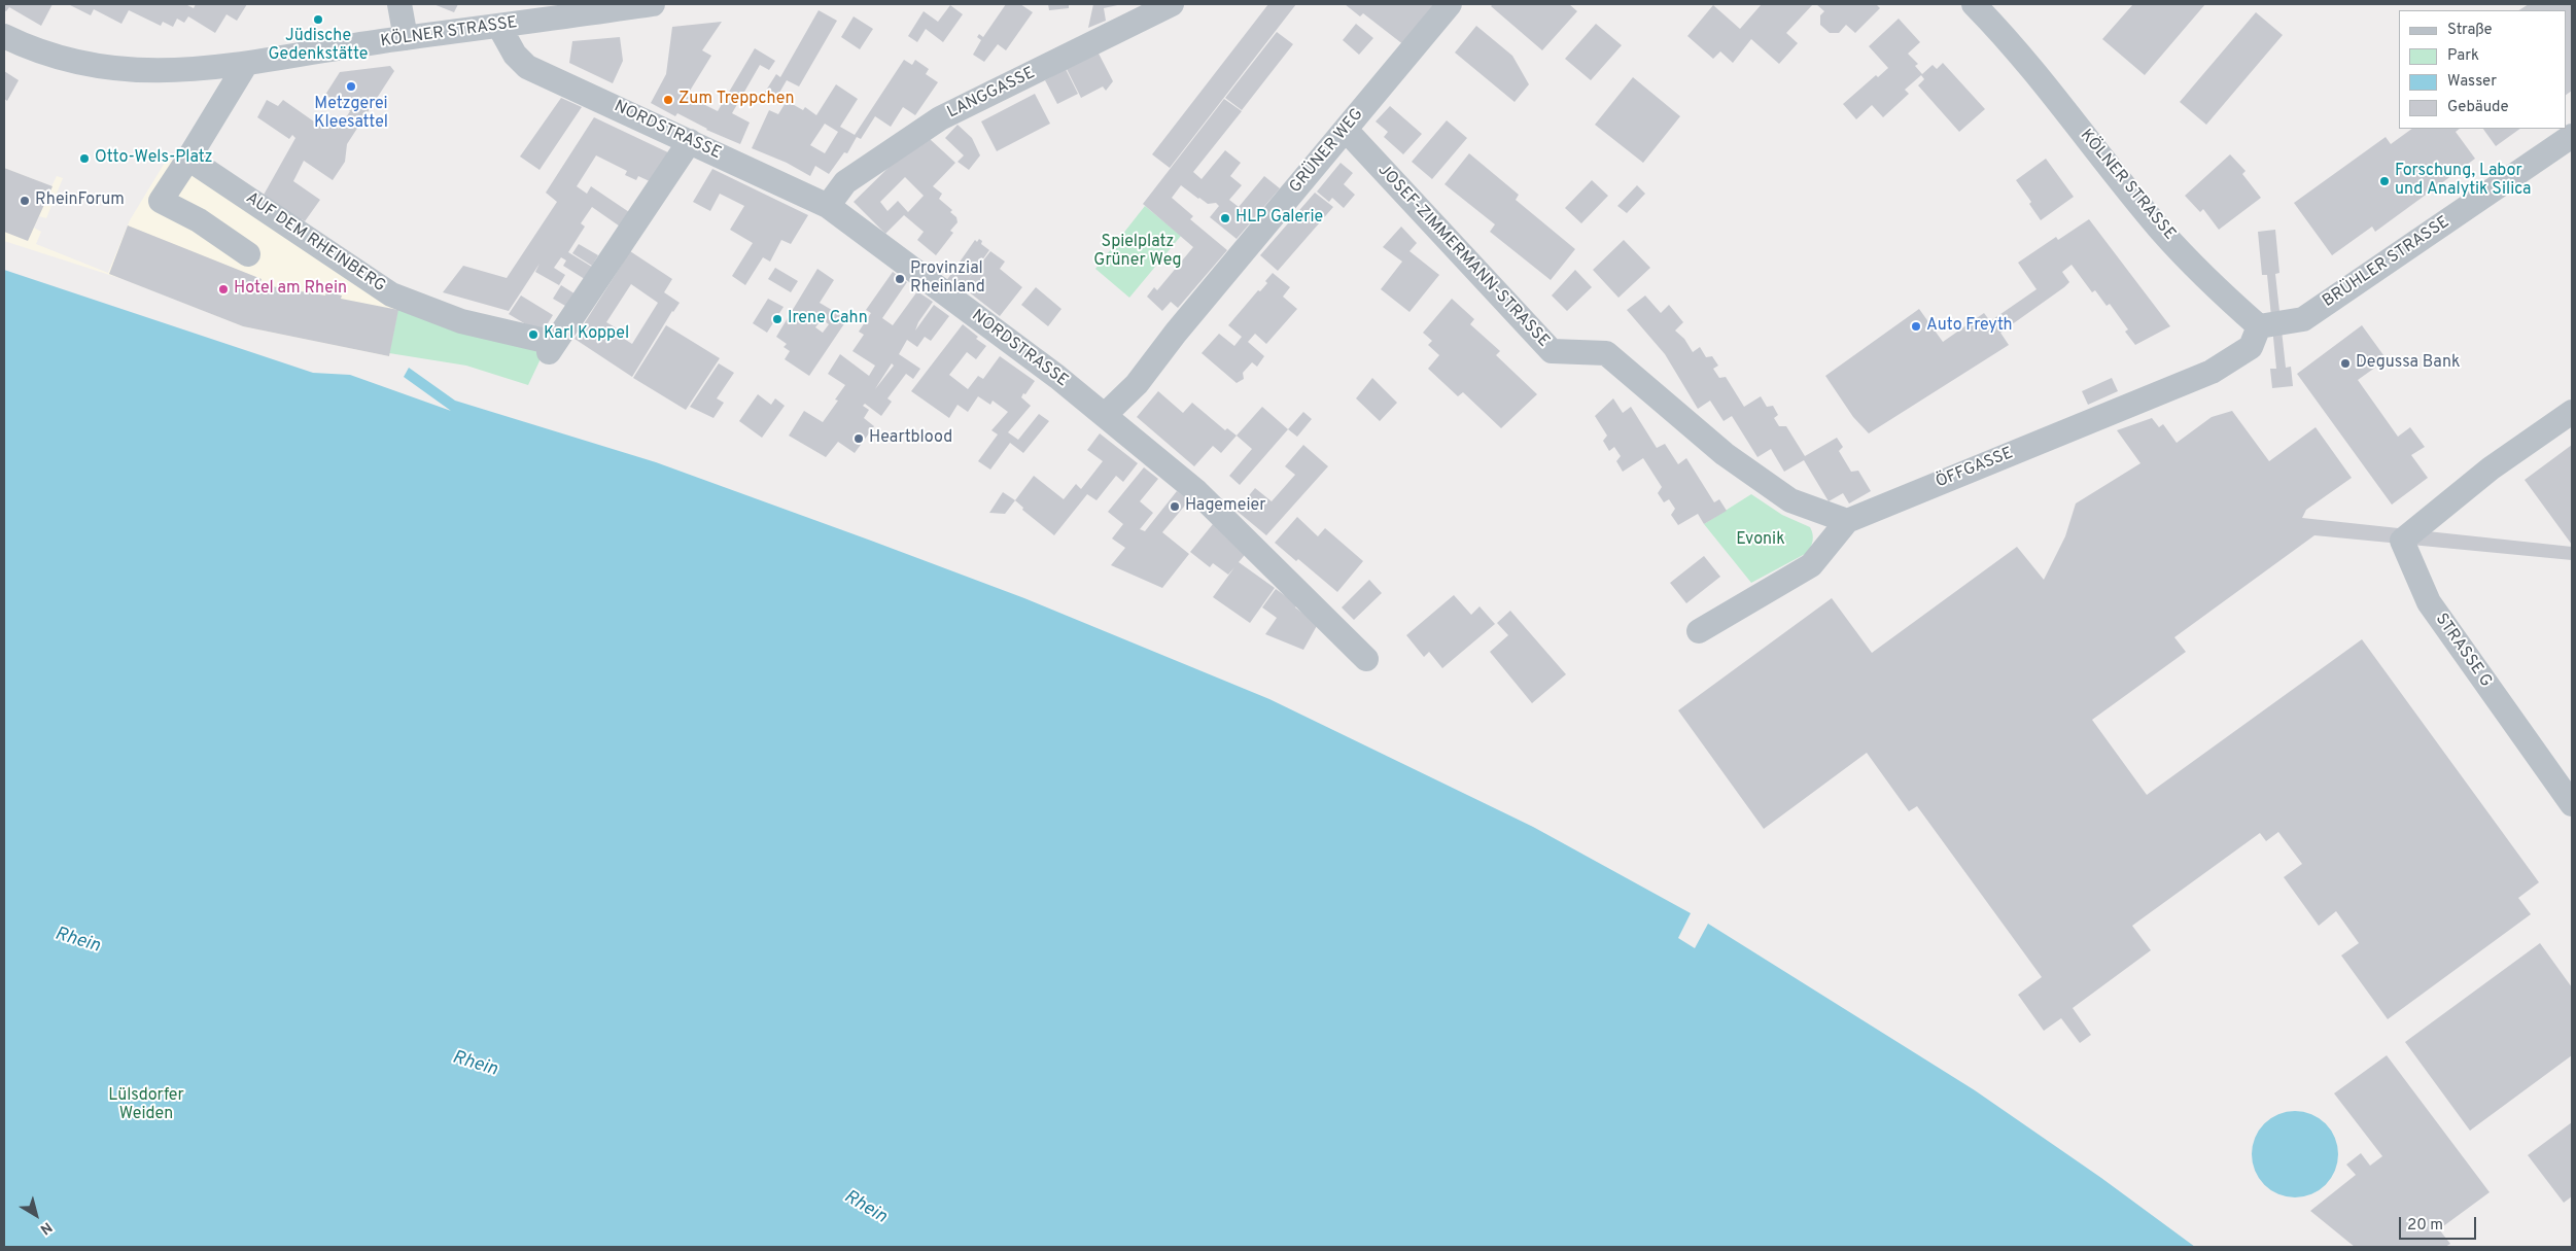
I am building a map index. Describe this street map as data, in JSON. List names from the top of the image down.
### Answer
{
  "streets": {
    "street": [
      "KÖLNER STRASSE",
      "LANGGASSE",
      "NORDSTRASSE",
      "GRÜNER WEG",
      "AUF DEM RHEINBERG",
      "JOSEF-ZIMMERMANN-STRASSE",
      "BRÜHLER STRASSE",
      "ÖFFGASSE",
      "STRASSE G"
    ]
  },
  "crossings": [
    ["KÖLNER STRASSE", "NORDSTRASSE"],
    ["KÖLNER STRASSE", "BRÜHLER STRASSE"],
    ["KÖLNER STRASSE", "ÖFFGASSE"],
    ["LANGGASSE", "NORDSTRASSE"],
    ["NORDSTRASSE", "GRÜNER WEG"],
    ["NORDSTRASSE", "AUF DEM RHEINBERG"],
    ["GRÜNER WEG", "JOSEF-ZIMMERMANN-STRASSE"],
    ["JOSEF-ZIMMERMANN-STRASSE", "ÖFFGASSE"],
    ["BRÜHLER STRASSE", "ÖFFGASSE"]
  ],
  "water": ["Rhein"],
  "parks": ["Spielplatz Grüner Weg", "Evonik", "Lülsdorfer Weiden"],
  "places": [
    "Jüdische Gedenkstätte",
    "Metzgerei Kleesattel",
    "Zum Treppchen",
    "Otto-Wels-Platz",
    "Forschung, Labor und Analytik Silica",
    "RheinForum",
    "HLP Galerie",
    "Provinzial Rheinland",
    "Hotel am Rhein",
    "Irene Cahn",
    "Auto Freyth",
    "Karl Koppel",
    "Degussa Bank",
    "Heartblood",
    "Hagemeier"
  ],
  "legend": [
    "Straße",
    "Park",
    "Wasser",
    "Gebäude"
  ],
  "scale_bar": "20 m",
  "north": "bottom right"
}
